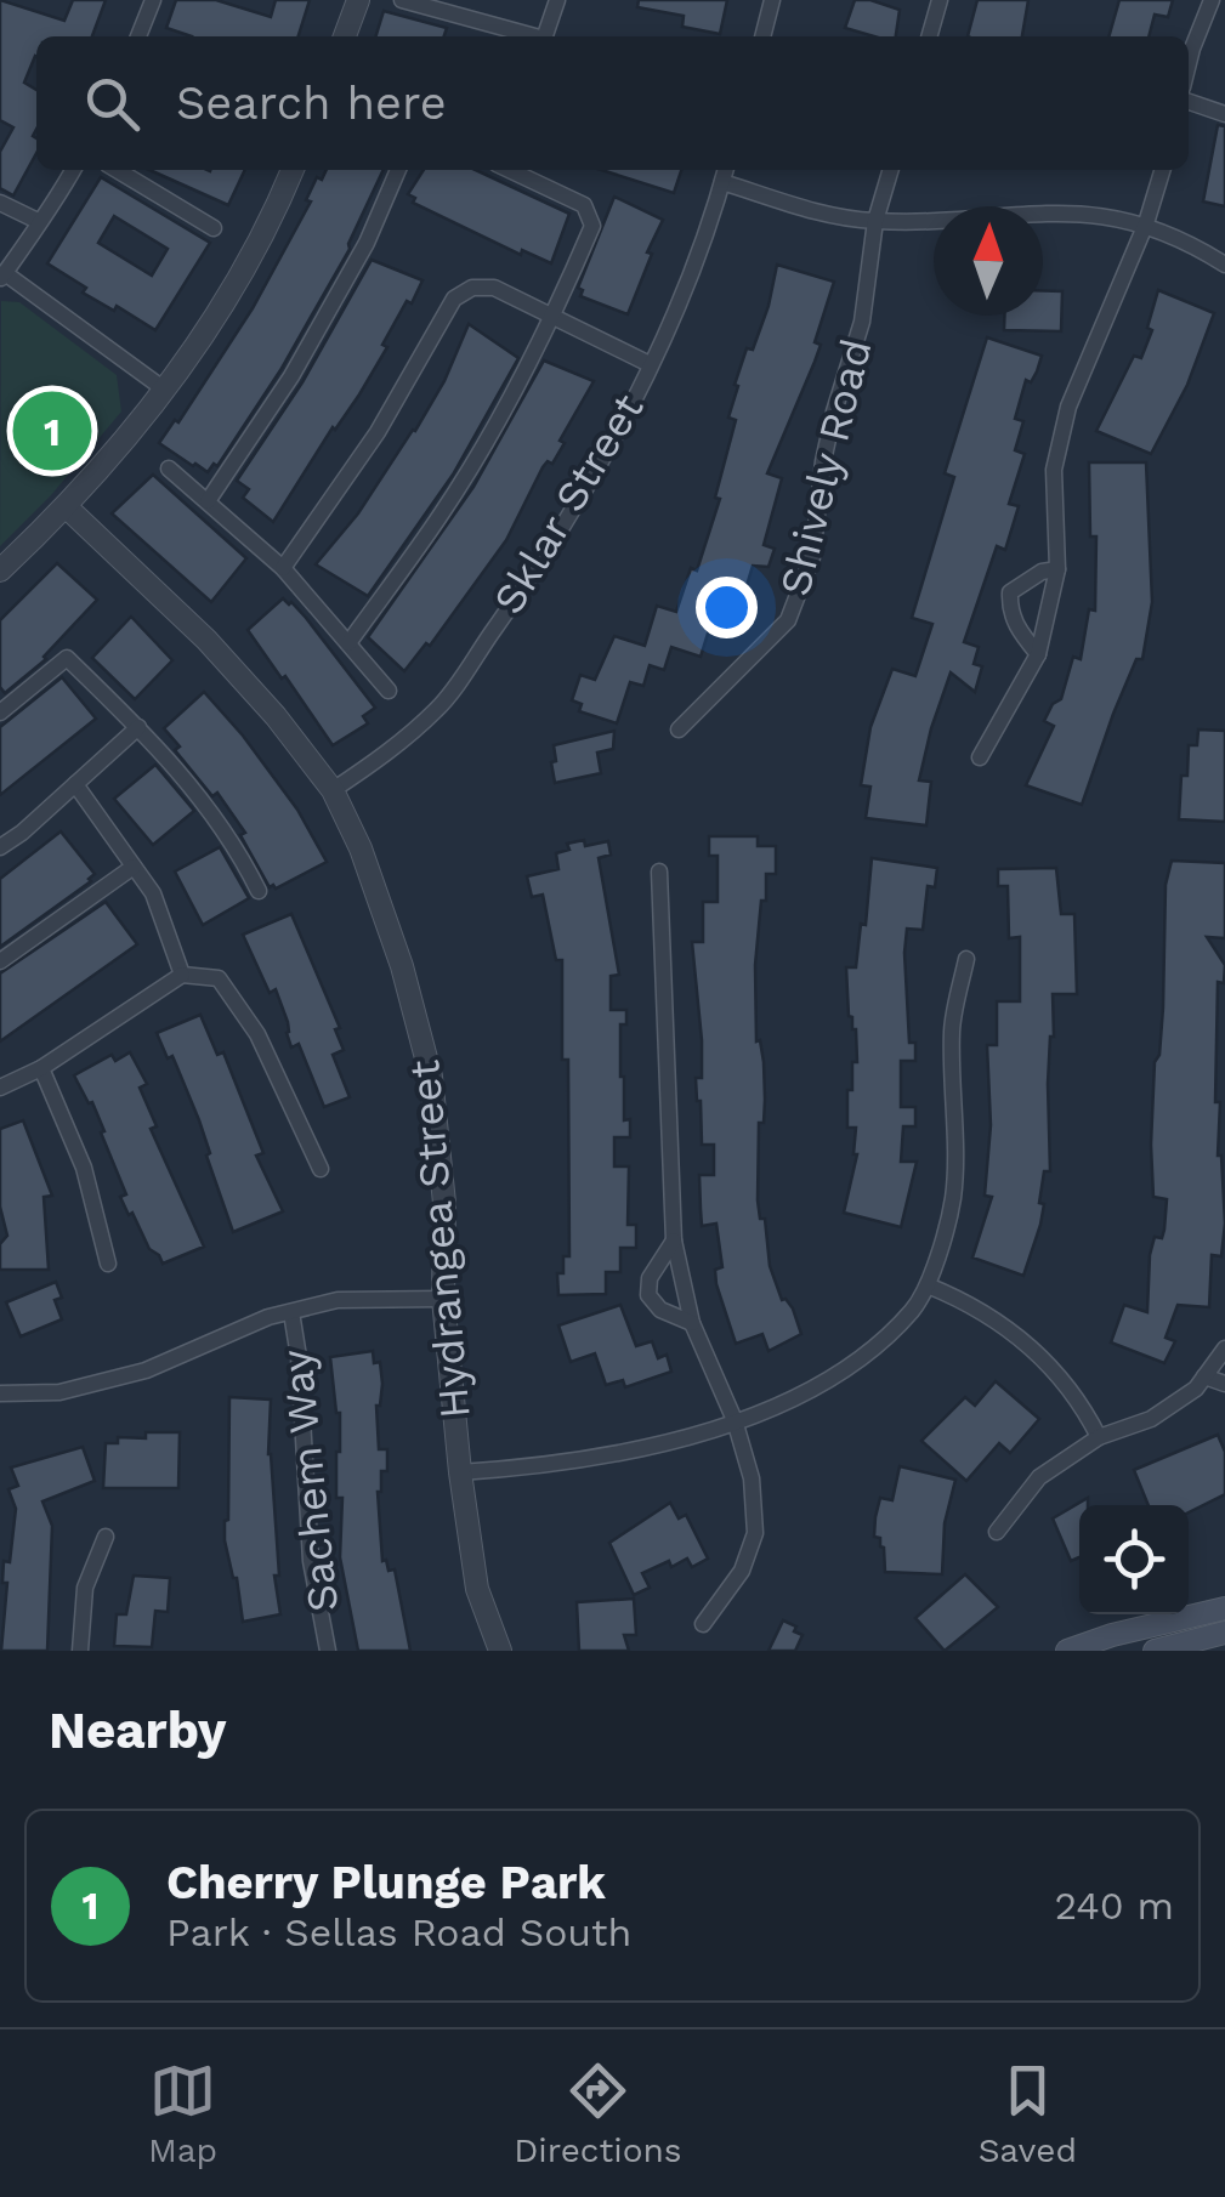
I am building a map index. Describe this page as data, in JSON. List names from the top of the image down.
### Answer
{
  "streets": {
    "street": [
      "Shively Road",
      "Sklar Street",
      "Hydrangea Street",
      "Sachem Way"
    ]
  },
  "crossings": [
    ["Sklar Street", "Hydrangea Street"]
  ],
  "north": "top",
  "page": {
    "search": "Search here",
    "pins": "1",
    "heading": "Nearby",
    "list": [
      {
        "mark": "1",
        "name": "Cherry Plunge Park",
        "note": "Park · Sellas Road South",
        "value": "240 m"
      }
    ],
    "nav": ["Map", "Directions", "Saved"]
  }
}
